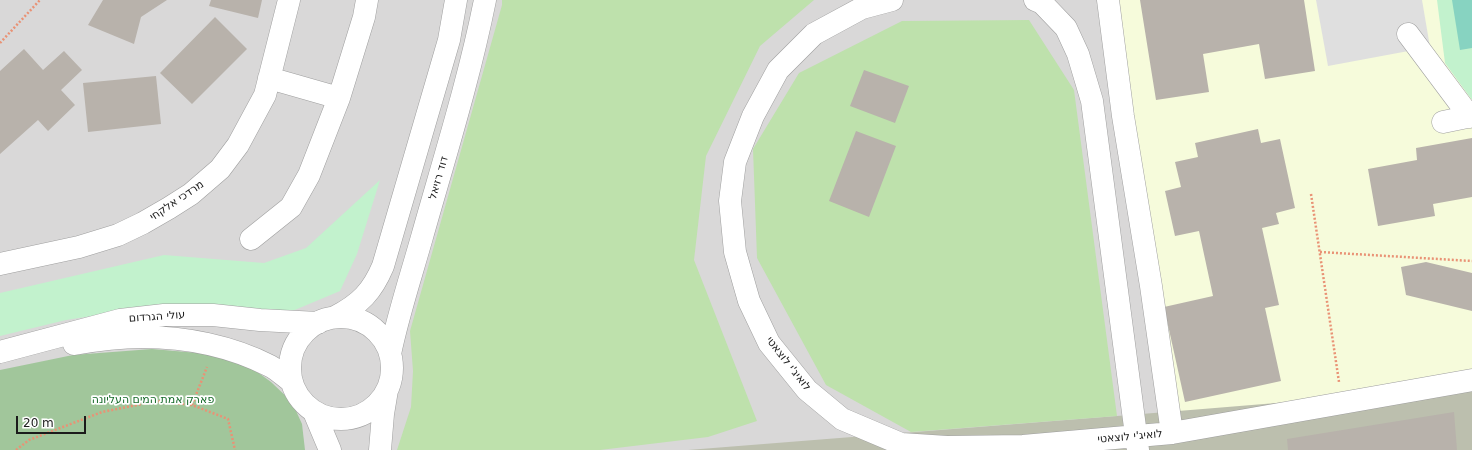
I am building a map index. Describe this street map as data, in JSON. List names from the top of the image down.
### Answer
{
  "streets": {
    "street": [
      "דוד רזיאל",
      "מרדכי אלקחי",
      "עולי הגרדום",
      "לואיג'י לוצאטי"
    ]
  },
  "crossings": [
    ["דוד רזיאל", "עולי הגרדום"]
  ],
  "parks": ["פארק אמת המים העליונה"],
  "scale_bar": "20 m"
}
